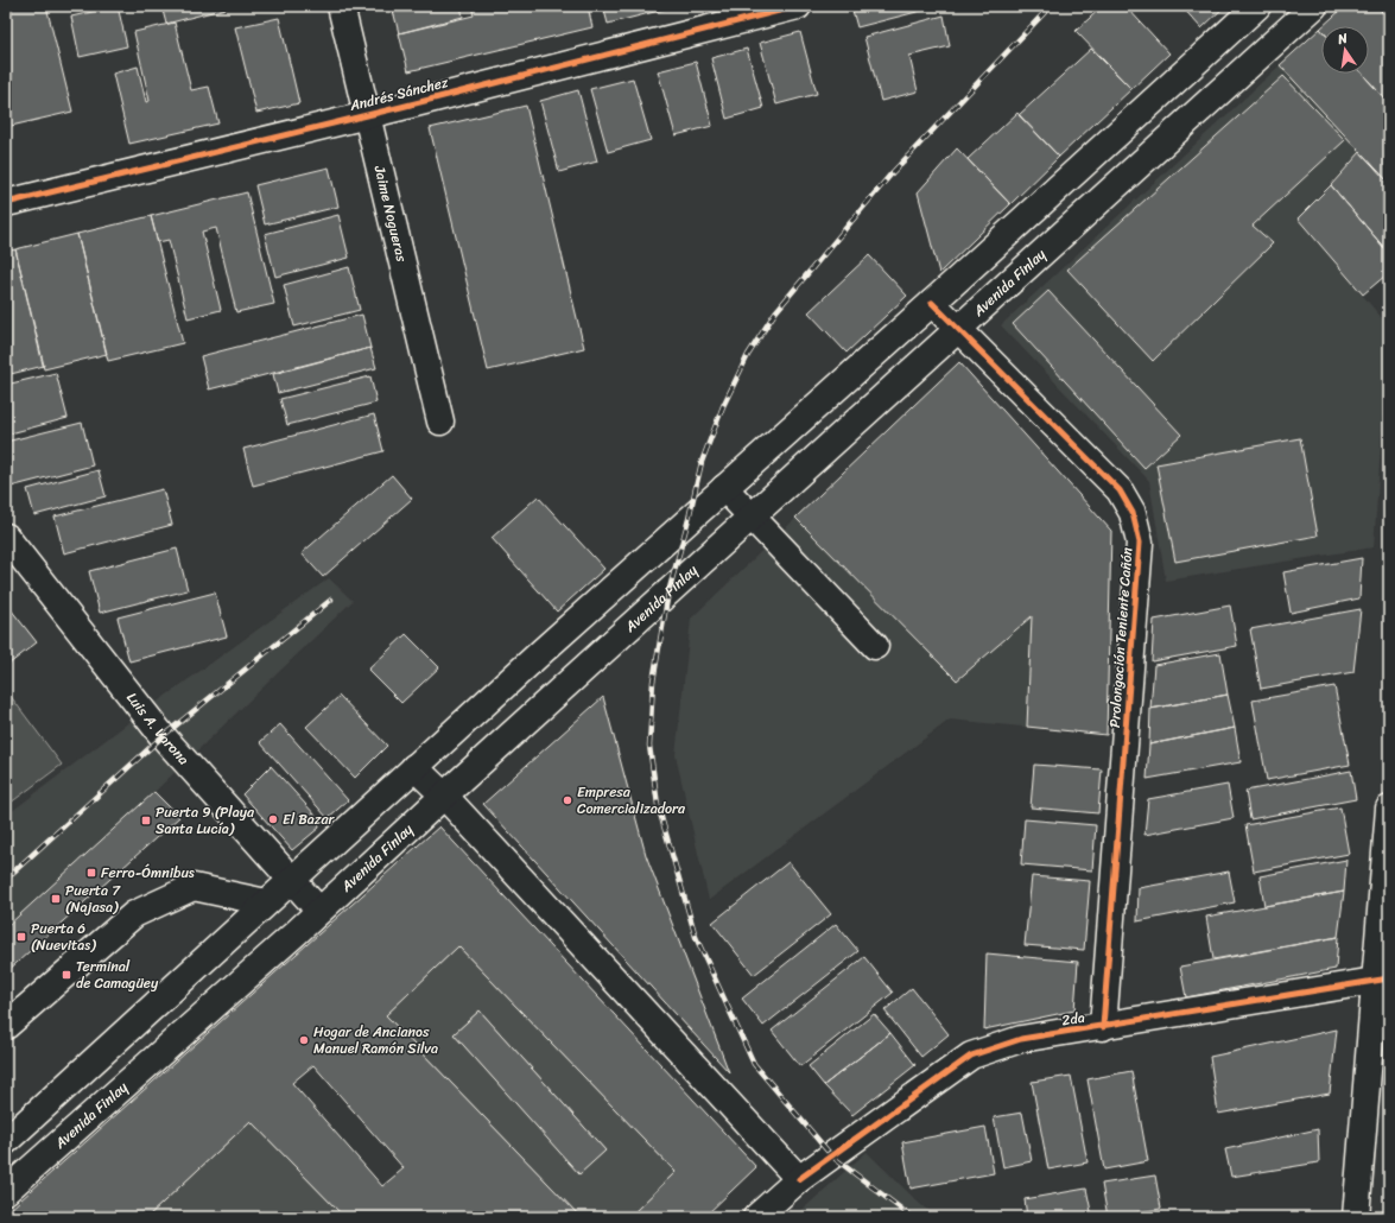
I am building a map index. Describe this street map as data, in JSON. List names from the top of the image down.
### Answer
{
  "streets": {
    "main road": [
      "Andrés Sánchez",
      "Jaime Nogueras",
      "Avenida Finlay",
      "Prolongación Teniente Cañón",
      "Luis A. Varona",
      "2da"
    ]
  },
  "crossings": [
    ["Andrés Sánchez", "Jaime Nogueras"],
    ["Avenida Finlay", "Prolongación Teniente Cañón"],
    ["Avenida Finlay", "Luis A. Varona"],
    ["Prolongación Teniente Cañón", "2da"]
  ],
  "places": {
    "other": ["Empresa Comercializadora", "El Bazar", "Hogar de Ancianos Manuel Ramón Silva"],
    "transit": [
      "Puerta 9 (Playa Santa Lucía)",
      "Ferro-Ómnibus",
      "Puerta 7 (Najasa)",
      "Puerta 6 (Nuevitas)",
      "Terminal de Camagüey"
    ]
  },
  "north": "top"
}
